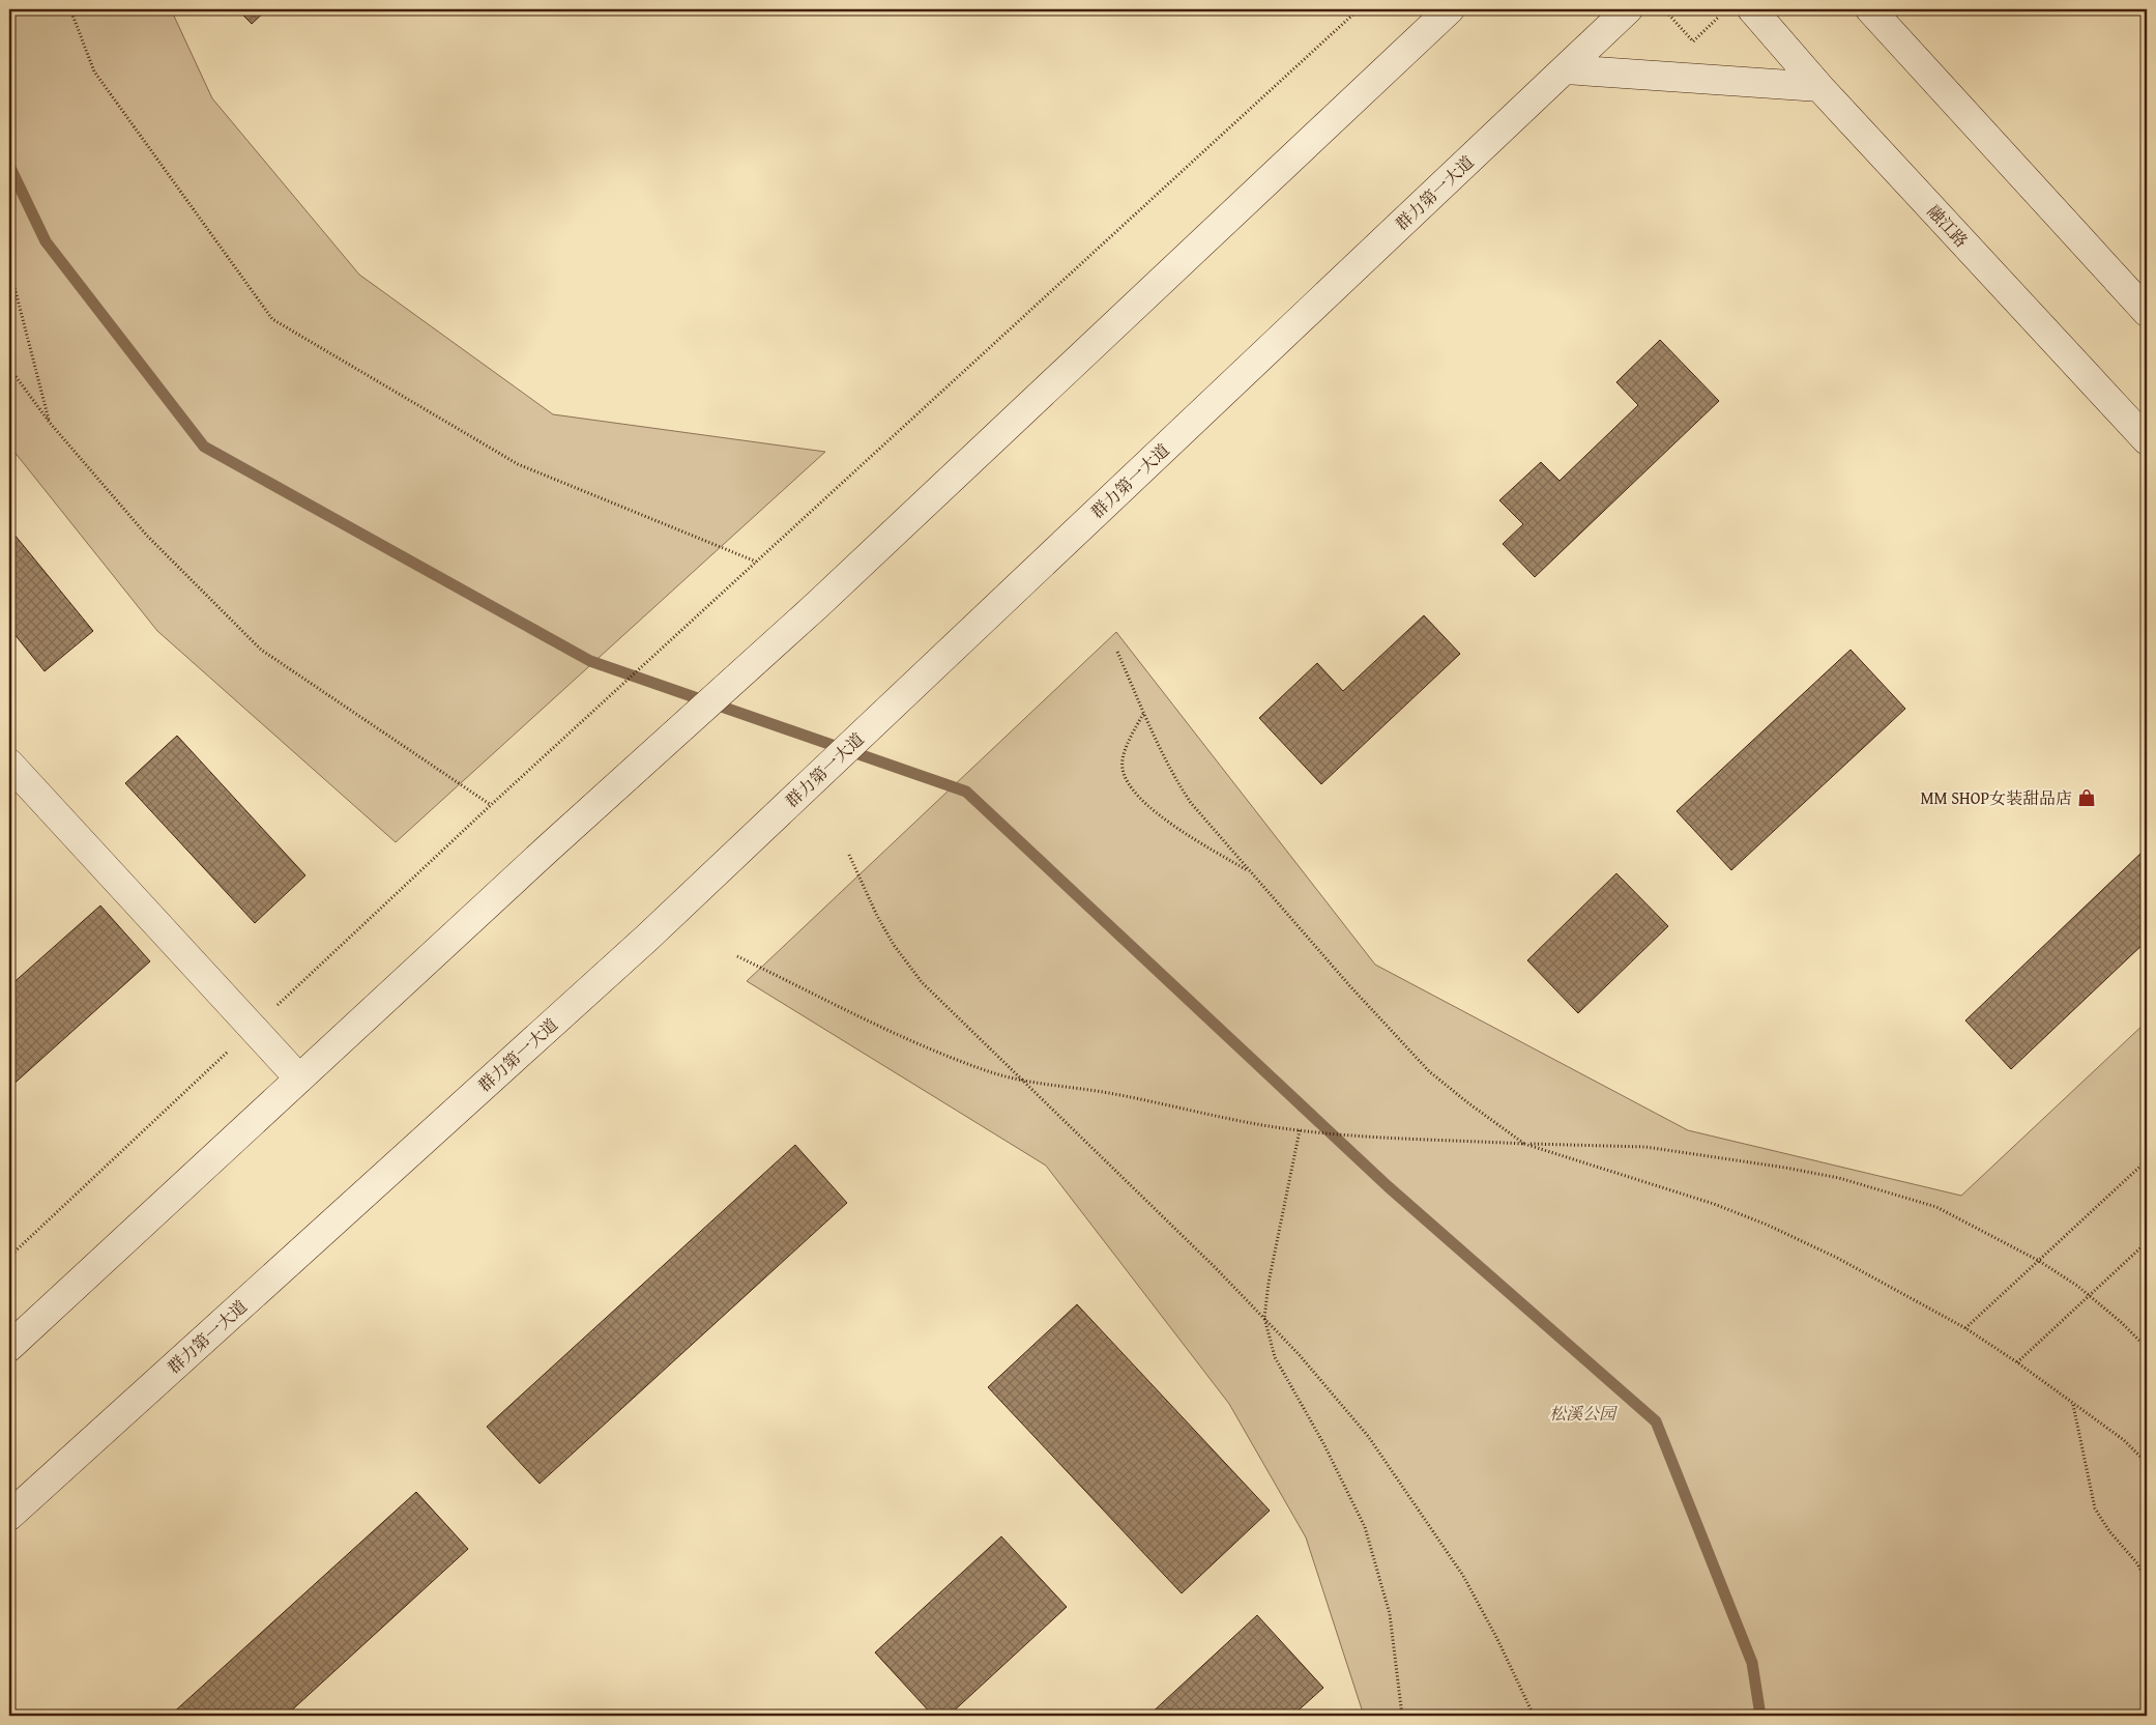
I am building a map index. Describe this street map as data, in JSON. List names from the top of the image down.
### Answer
{
  "streets": {
    "main road": ["群力第一大道", "融江路"]
  },
  "parks": ["松溪公园"],
  "places": {
    "shop": ["MM SHOP女装甜品店"]
  }
}
